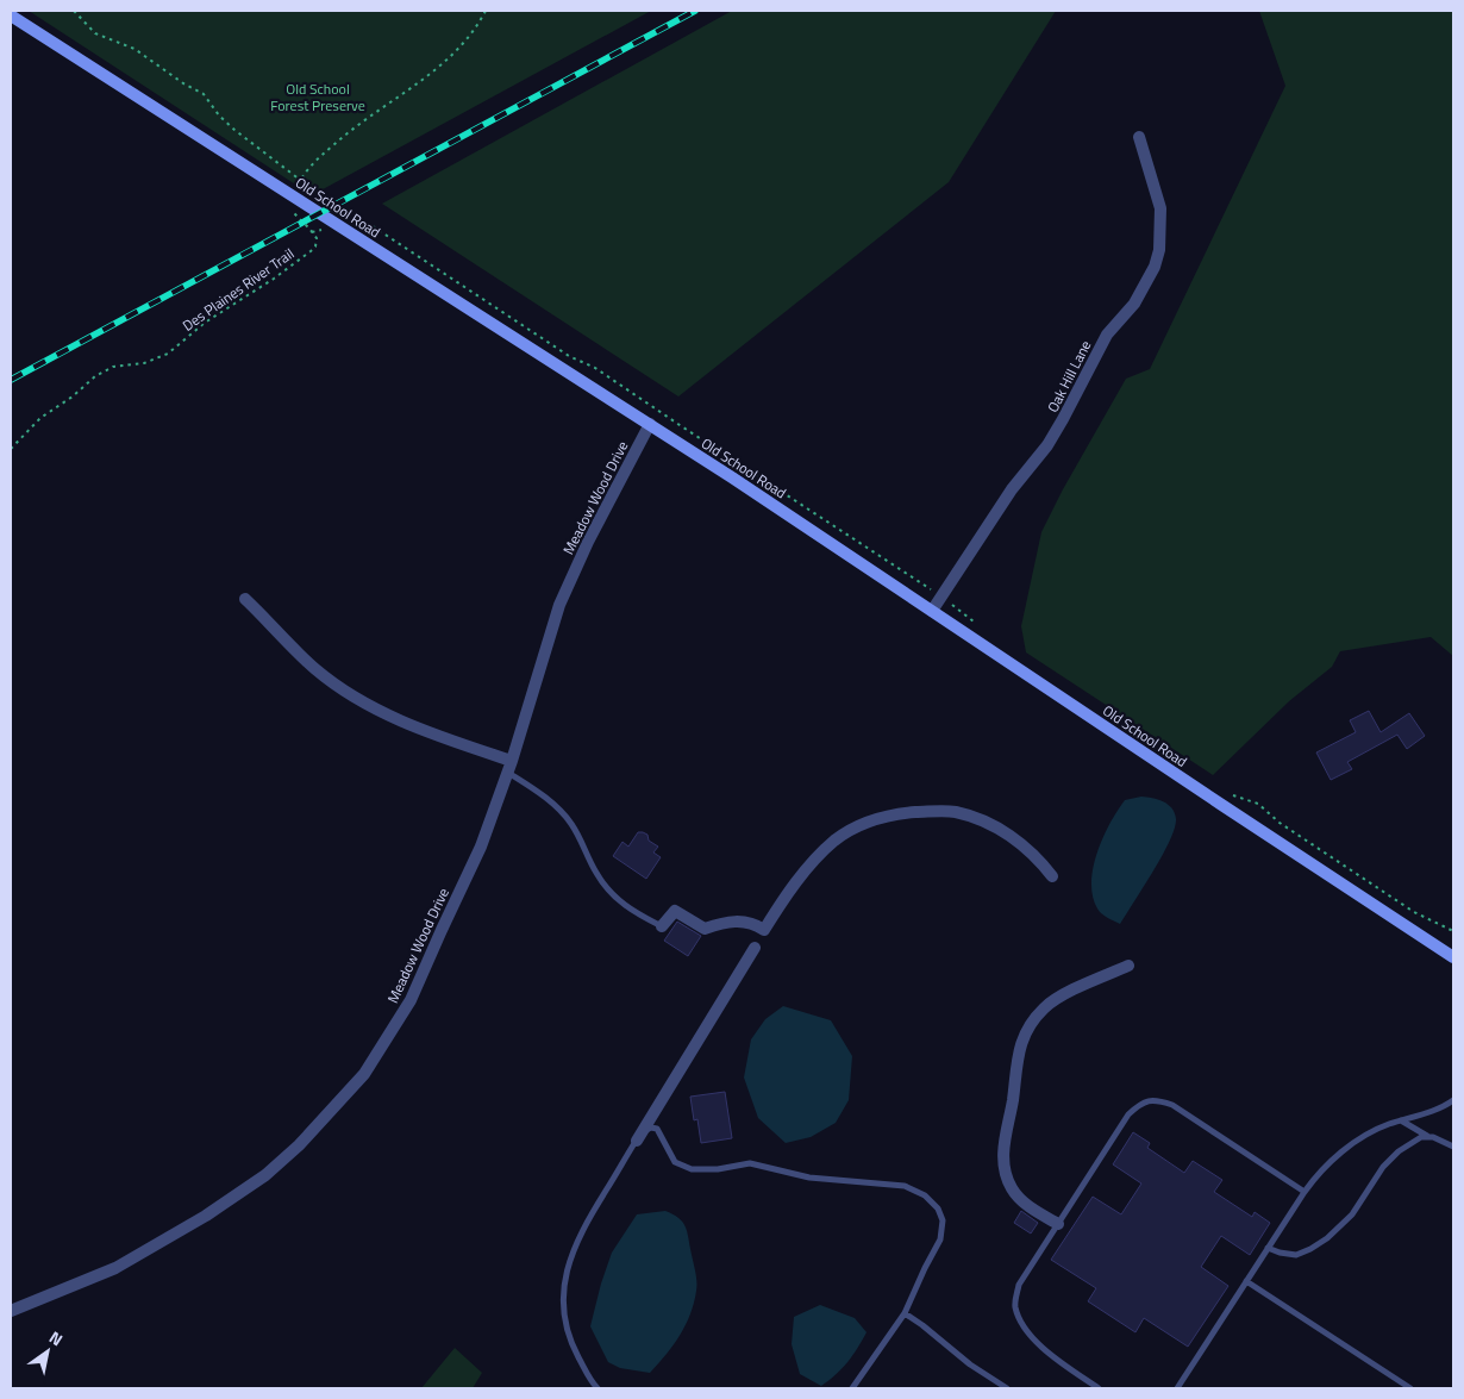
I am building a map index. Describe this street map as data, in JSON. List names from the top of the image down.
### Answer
{
  "streets": {
    "street": ["Old School Road", "Oak Hill Lane", "Meadow Wood Drive"],
    "path": ["Des Plaines River Trail"]
  },
  "crossings": [
    ["Old School Road", "Oak Hill Lane"],
    ["Old School Road", "Meadow Wood Drive"]
  ],
  "parks": ["Old School Forest Preserve"],
  "north": "top right"
}
